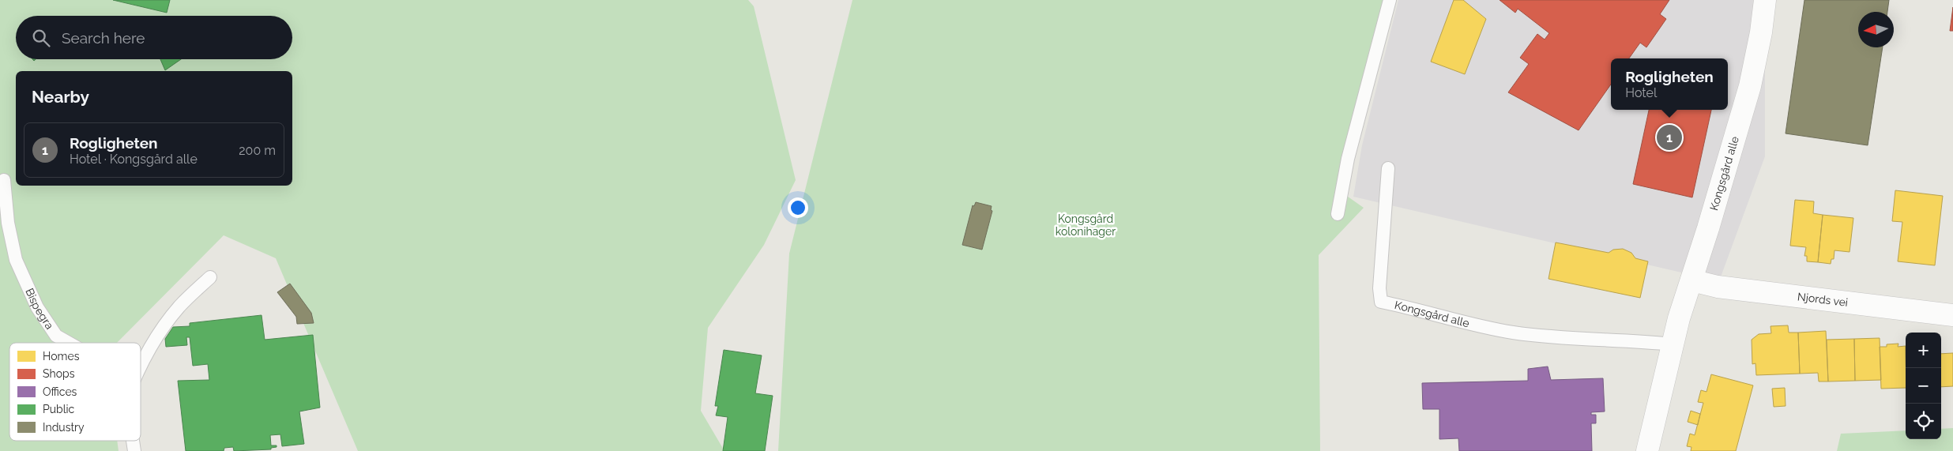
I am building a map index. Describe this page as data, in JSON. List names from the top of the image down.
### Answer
{
  "streets": {
    "street": ["Kongsgård alle", "Njords vei"],
    "lane": ["Bispegra"]
  },
  "crossings": [
    ["Kongsgård alle", "Njords vei"]
  ],
  "parks": ["Kongsgård kolonihager"],
  "legend": [
    "Homes",
    "Shops",
    "Offices",
    "Public",
    "Industry"
  ],
  "north": "left",
  "page": {
    "search": "Search here",
    "popup": ["Rogligheten", "Hotel"],
    "heading": "Nearby",
    "list": [
      {
        "mark": "1",
        "name": "Rogligheten",
        "note": "Hotel · Kongsgård alle",
        "value": "200 m"
      }
    ],
    "pins": "1",
    "map_buttons": ["+", "−"]
  }
}
